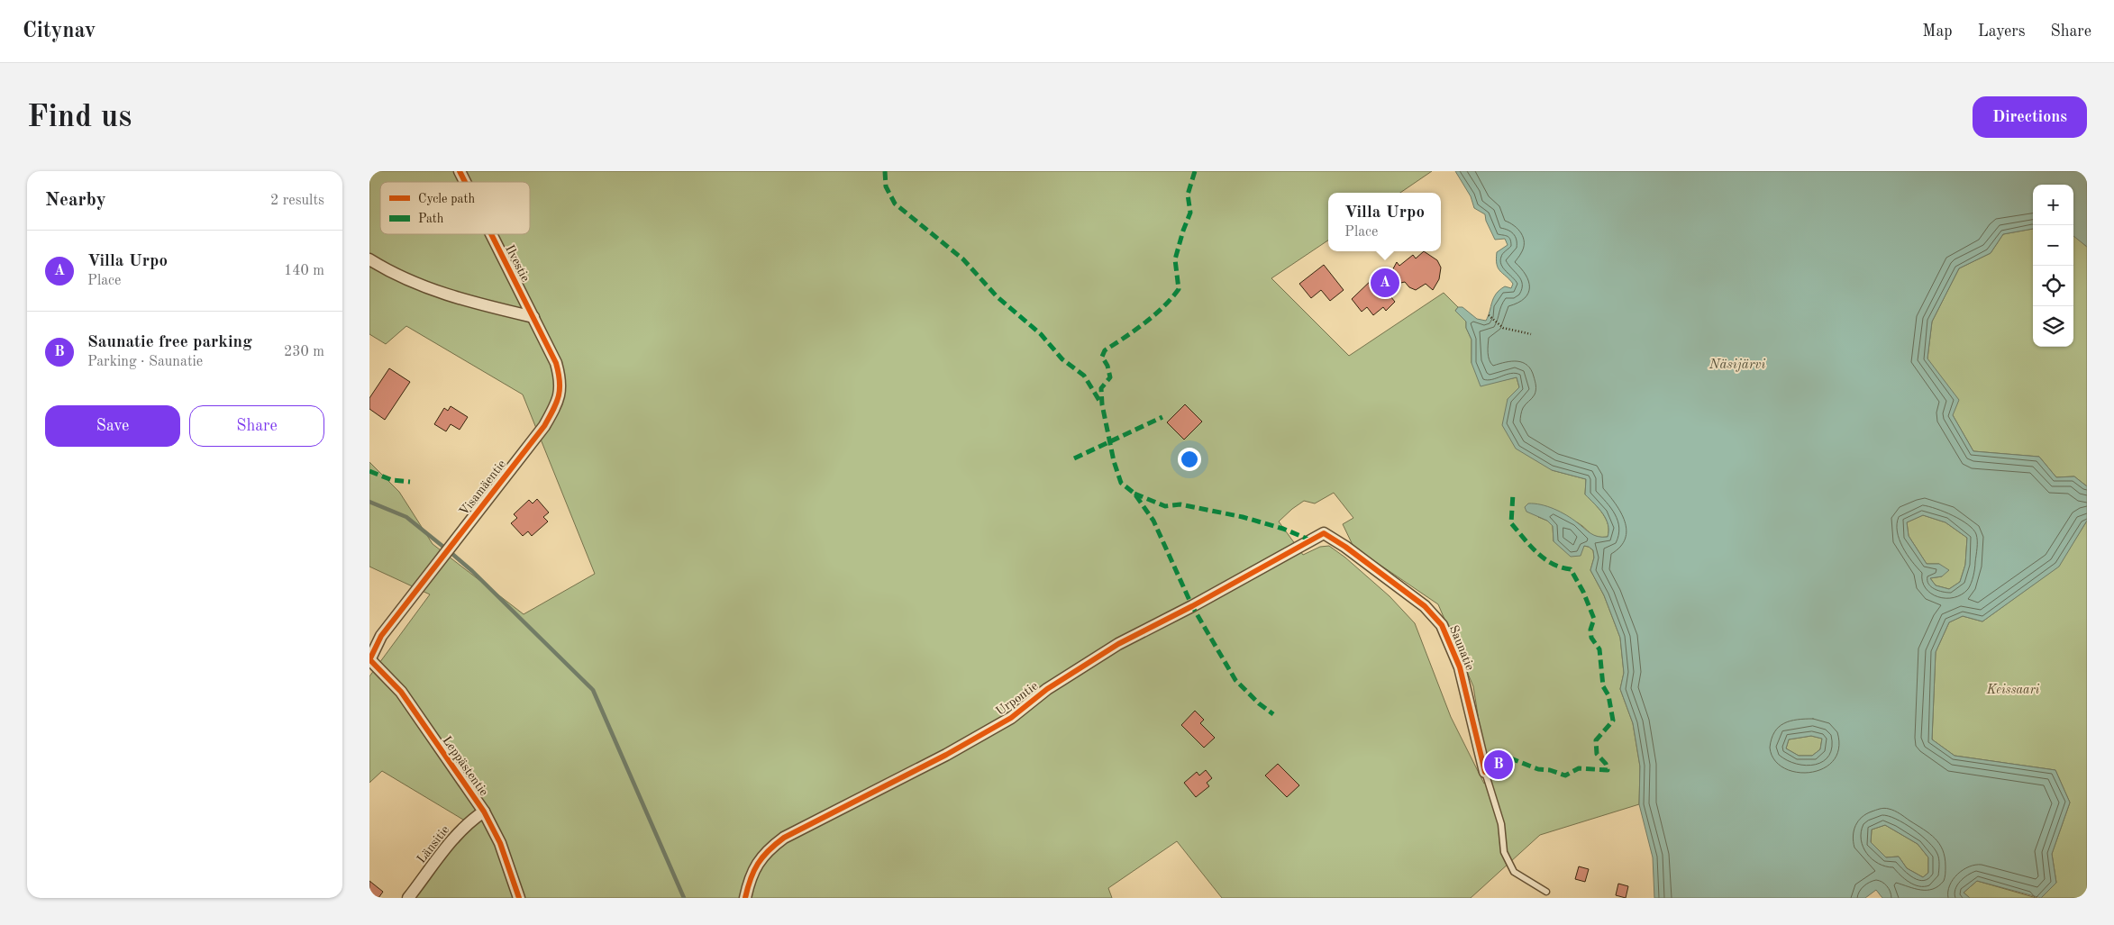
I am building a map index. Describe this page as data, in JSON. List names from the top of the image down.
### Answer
{
  "streets": {
    "street": [
      "Ilvestie",
      "Visamäentie",
      "Saunatie",
      "Urpontie",
      "Leppästentie",
      "Länsitie"
    ]
  },
  "crossings": [
    ["Ilvestie", "Visamäentie"],
    ["Visamäentie", "Leppästentie"],
    ["Saunatie", "Urpontie"],
    ["Leppästentie", "Länsitie"]
  ],
  "water": ["Näsijärvi"],
  "parks": ["Keissaari"],
  "legend": ["Cycle path", "Path"],
  "page": {
    "header": "Citynav",
    "nav": ["Map", "Layers", "Share"],
    "buttons": [
      "Directions",
      ["Save", "Share"]
    ],
    "title": "Find us",
    "heading": ["Nearby", "2 results"],
    "map_buttons": ["+", "−"],
    "popup": ["Villa Urpo", "Place"],
    "list": [
      {
        "mark": "A",
        "name": "Villa Urpo",
        "note": "Place",
        "value": "140 m"
      },
      {
        "mark": "B",
        "name": "Saunatie free parking",
        "note": "Parking · Saunatie",
        "value": "230 m"
      }
    ],
    "pins": ["A", "B"]
  }
}
